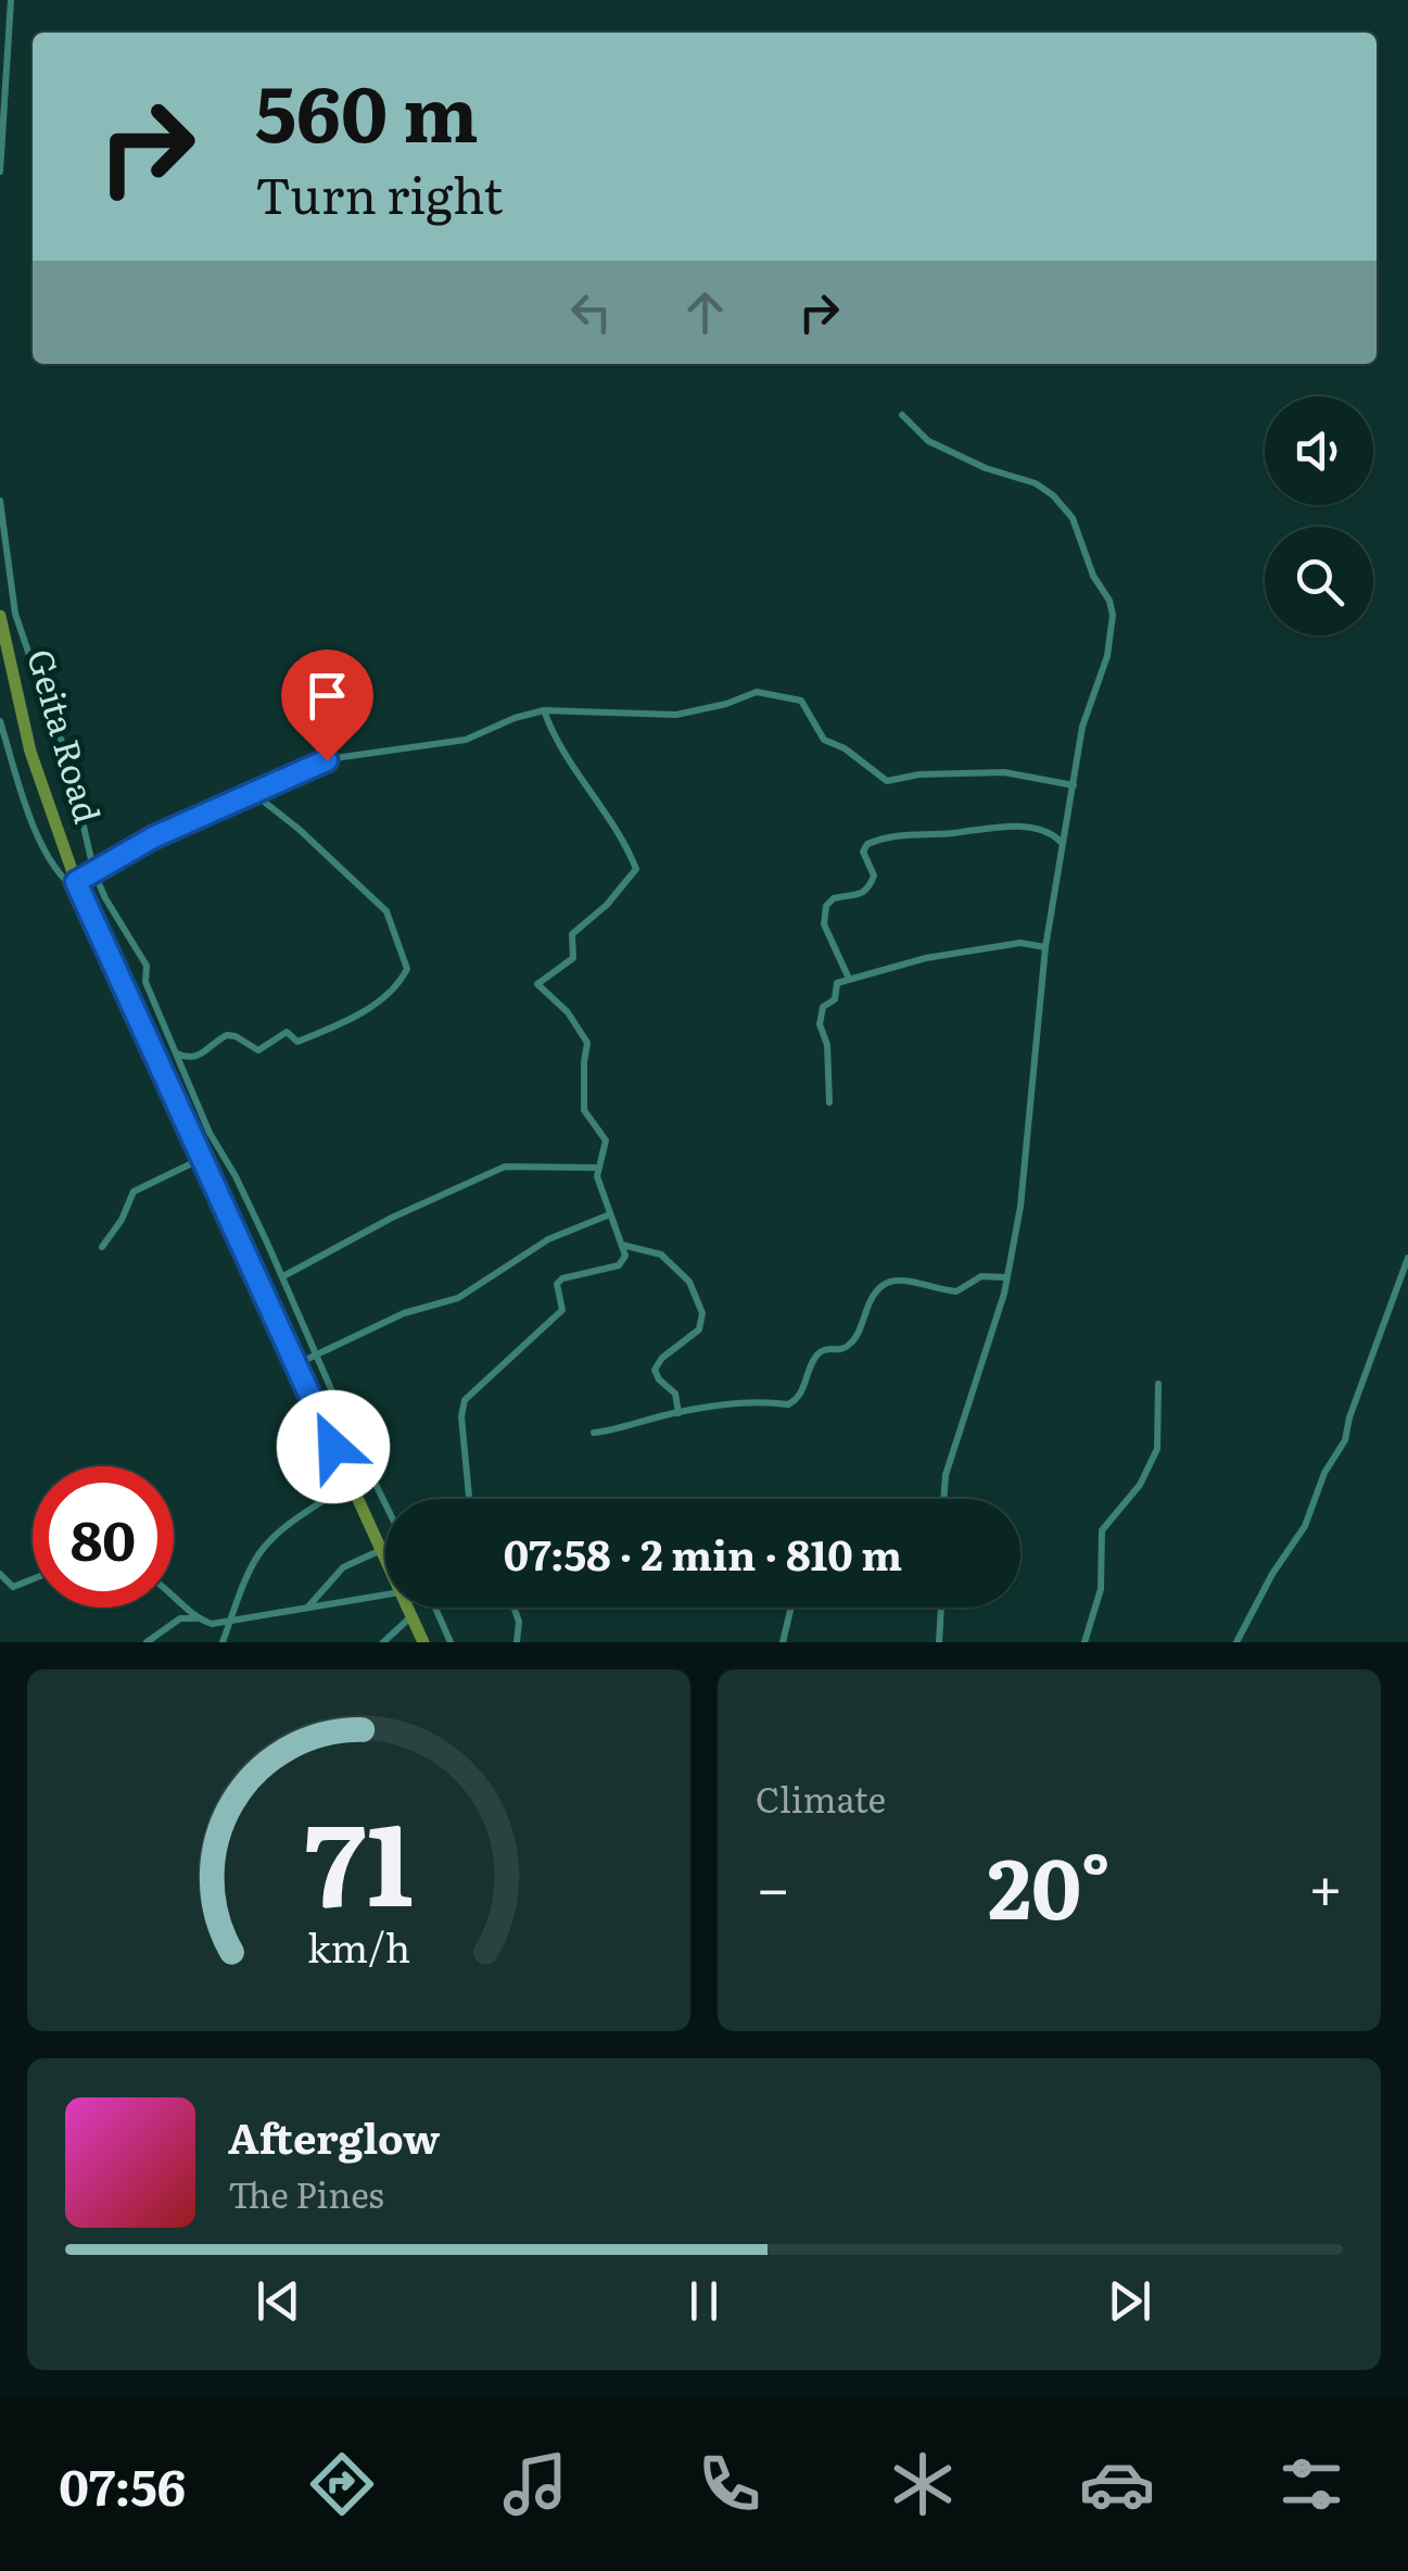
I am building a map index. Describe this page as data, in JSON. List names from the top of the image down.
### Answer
{
  "streets": {
    "highway": ["Geita Road"]
  },
  "page": {
    "turn": ["560 m", "Turn right"],
    "limit": "80",
    "trip": "07:58 · 2 min · 810 m",
    "tile": "Climate",
    "heat": ["−", "20°", "+"],
    "song": ["Afterglow", "The Pines"],
    "tabs": "07:56",
    "gauge": ["71", "km/h"]
  }
}
